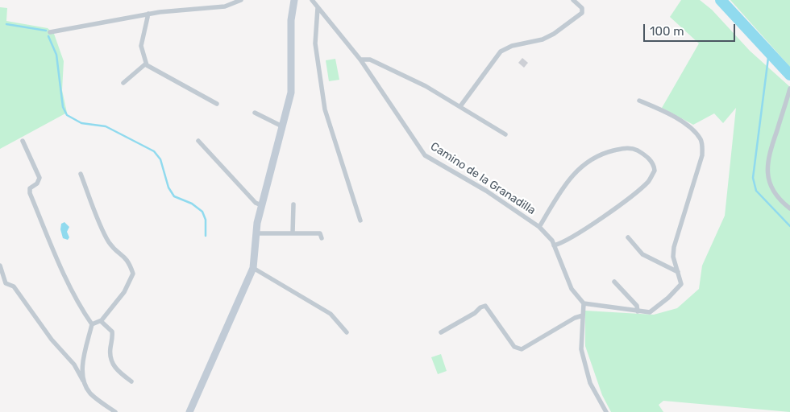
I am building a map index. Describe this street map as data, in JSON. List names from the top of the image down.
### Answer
{
  "streets": {
    "street": ["Camino de la Granadilla"]
  },
  "scale_bar": "100 m"
}
